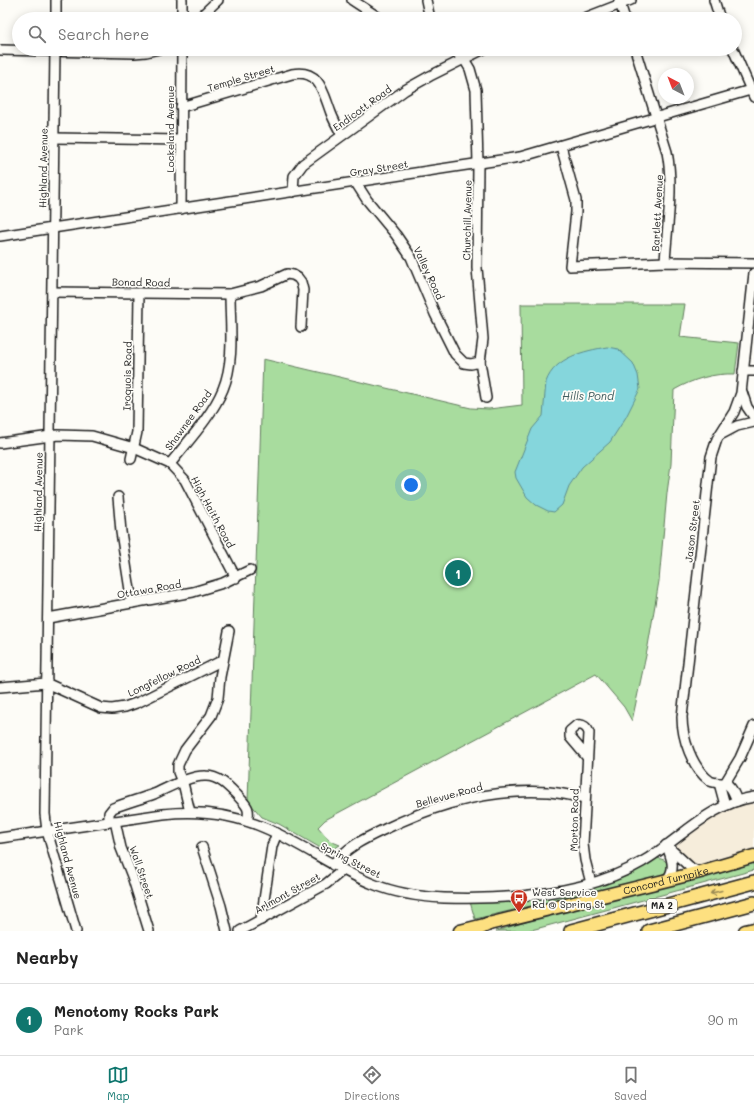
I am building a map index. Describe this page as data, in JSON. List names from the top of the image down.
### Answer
{
  "streets": {
    "highway": ["MA 2"],
    "main road": ["Concord Turnpike"],
    "street": [
      "Temple Street",
      "Endicott Road",
      "Lockeland Avenue",
      "Highland Avenue",
      "Gray Street",
      "Bartlett Avenue",
      "Churchill Avenue",
      "Valley Road",
      "Bonad Road",
      "Iroquois Road",
      "Shawnee Road",
      "High Haith Road",
      "Jason Street",
      "Ottawa Road",
      "Longfellow Road",
      "Bellevue Road",
      "Morton Road",
      "Spring Street",
      "Wall Street",
      "Arlmont Street"
    ]
  },
  "crossings": [
    ["Temple Street", "Endicott Road"],
    ["Temple Street", "Lockeland Avenue"],
    ["Endicott Road", "Gray Street"],
    ["Endicott Road", "Churchill Avenue"],
    ["Lockeland Avenue", "Gray Street"],
    ["Highland Avenue", "Gray Street"],
    ["Highland Avenue", "Bonad Road"],
    ["Highland Avenue", "High Haith Road"],
    ["Highland Avenue", "Ottawa Road"],
    ["Highland Avenue", "Longfellow Road"],
    ["Highland Avenue", "Spring Street"],
    ["Gray Street", "Bartlett Avenue"],
    ["Gray Street", "Churchill Avenue"],
    ["Gray Street", "Valley Road"],
    ["Churchill Avenue", "Valley Road"],
    ["Bonad Road", "Iroquois Road"],
    ["Bonad Road", "Shawnee Road"],
    ["Iroquois Road", "High Haith Road"],
    ["Shawnee Road", "High Haith Road"],
    ["High Haith Road", "Ottawa Road"],
    ["Jason Street", "Spring Street"],
    ["Bellevue Road", "Morton Road"],
    ["Bellevue Road", "Spring Street"],
    ["Morton Road", "Spring Street"],
    ["Spring Street", "Wall Street"],
    ["Spring Street", "Arlmont Street"]
  ],
  "water": ["Hills Pond"],
  "places": {
    "bus stop": ["West Service Rd @ Spring St"]
  },
  "north": "top left",
  "page": {
    "search": "Search here",
    "pins": "1",
    "heading": "Nearby",
    "list": [
      {
        "mark": "1",
        "name": "Menotomy Rocks Park",
        "note": "Park",
        "value": "90 m"
      }
    ],
    "nav": ["Map", "Directions", "Saved"]
  }
}
